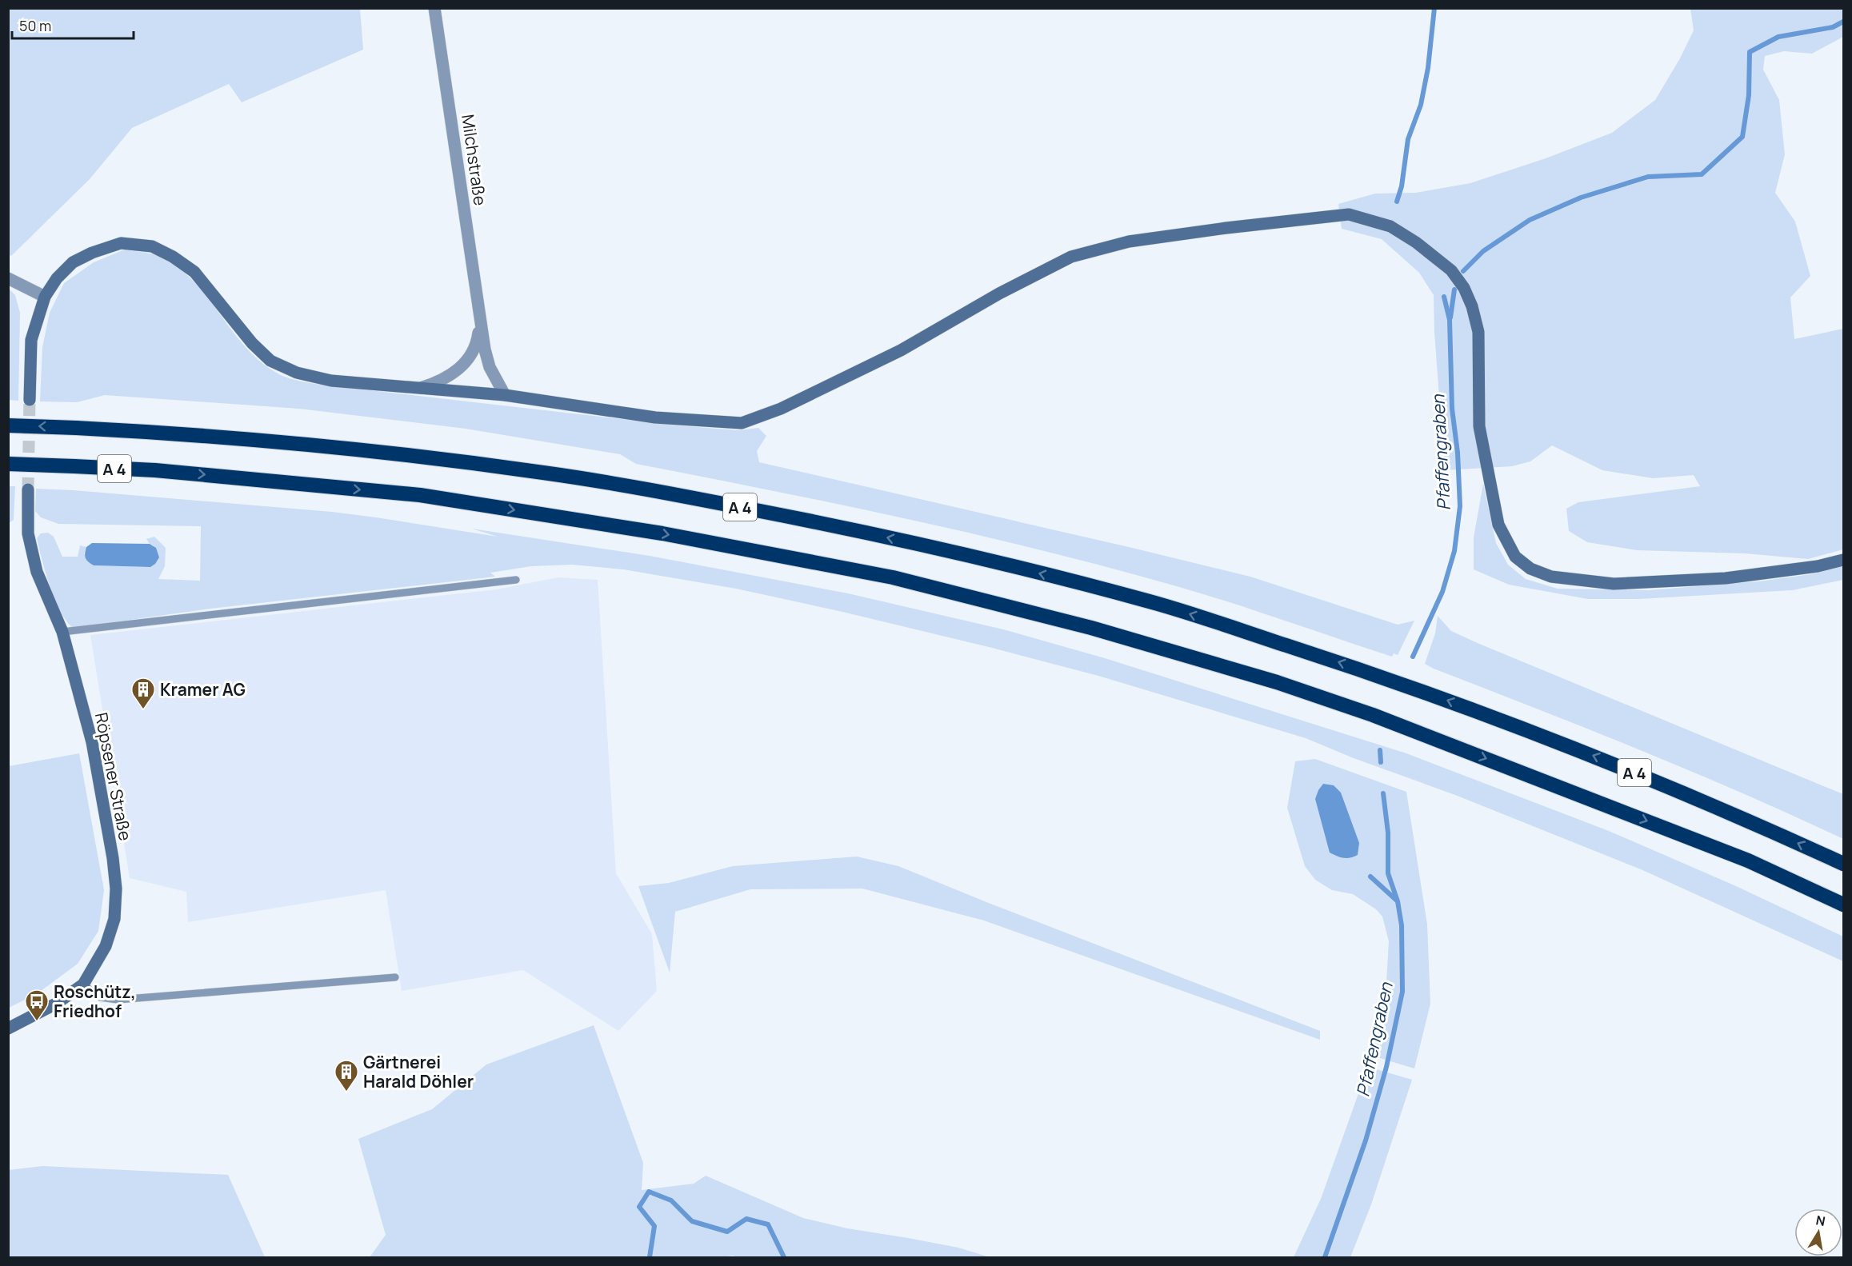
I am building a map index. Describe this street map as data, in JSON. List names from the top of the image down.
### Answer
{
  "streets": {
    "highway": ["A 4"],
    "street": ["Milchstraße", "Röpsener Straße"]
  },
  "water": ["Pfaffengraben"],
  "places": {
    "building": ["Kramer AG", "Gärtnerei Harald Döhler"],
    "bus stop": ["Roschütz, Friedhof"]
  },
  "scale_bar": "50 m",
  "north": "top"
}
